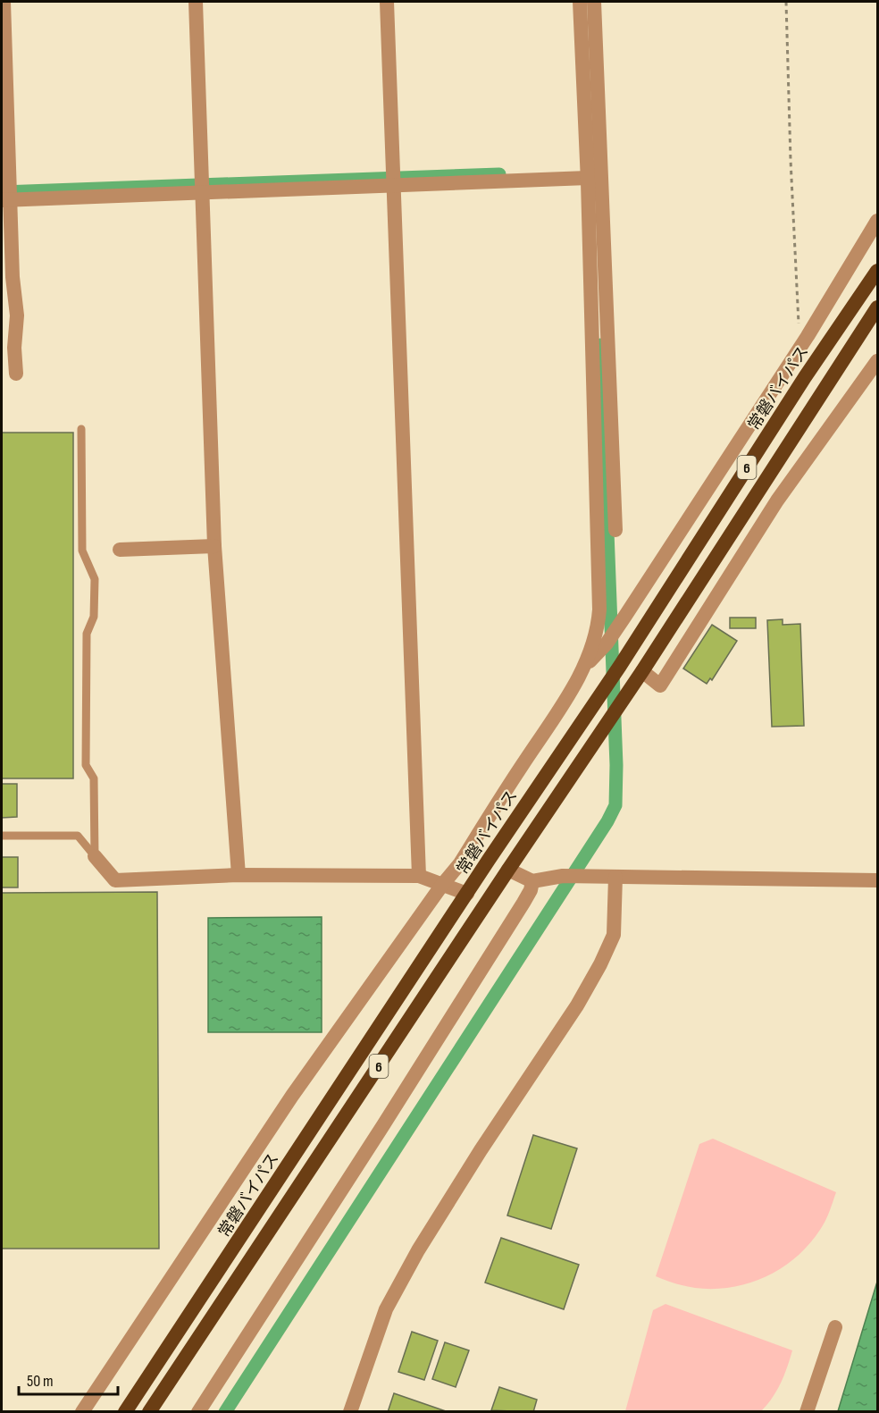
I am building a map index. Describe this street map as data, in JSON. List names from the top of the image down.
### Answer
{
  "streets": {
    "highway": ["常磐バイパス", "6"]
  },
  "scale_bar": "50 m"
}
